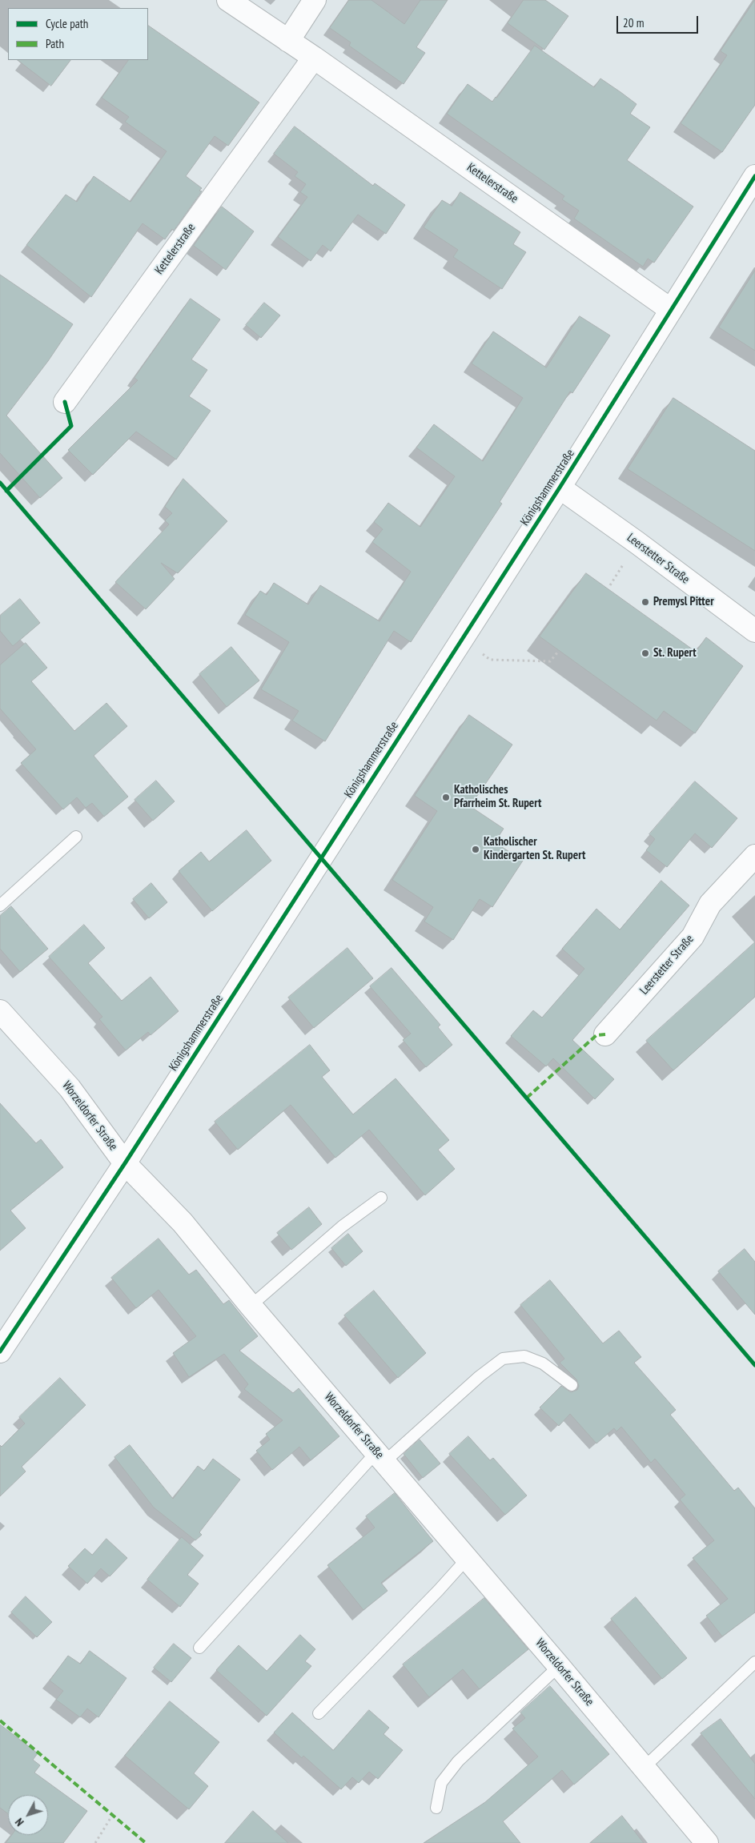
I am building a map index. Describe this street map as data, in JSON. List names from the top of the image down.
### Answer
{
  "streets": {
    "street": [
      "Kettelerstraße",
      "Königshammerstraße",
      "Leerstetter Straße",
      "Worzeldorfer Straße"
    ]
  },
  "crossings": [
    ["Kettelerstraße", "Königshammerstraße"],
    ["Königshammerstraße", "Leerstetter Straße"],
    ["Königshammerstraße", "Worzeldorfer Straße"]
  ],
  "places": [
    "Premysl Pitter",
    "St. Rupert",
    "Katholisches Pfarrheim St. Rupert",
    "Katholischer Kindergarten St. Rupert"
  ],
  "legend": ["Cycle path", "Path"],
  "scale_bar": "20 m",
  "north": "bottom left"
}
